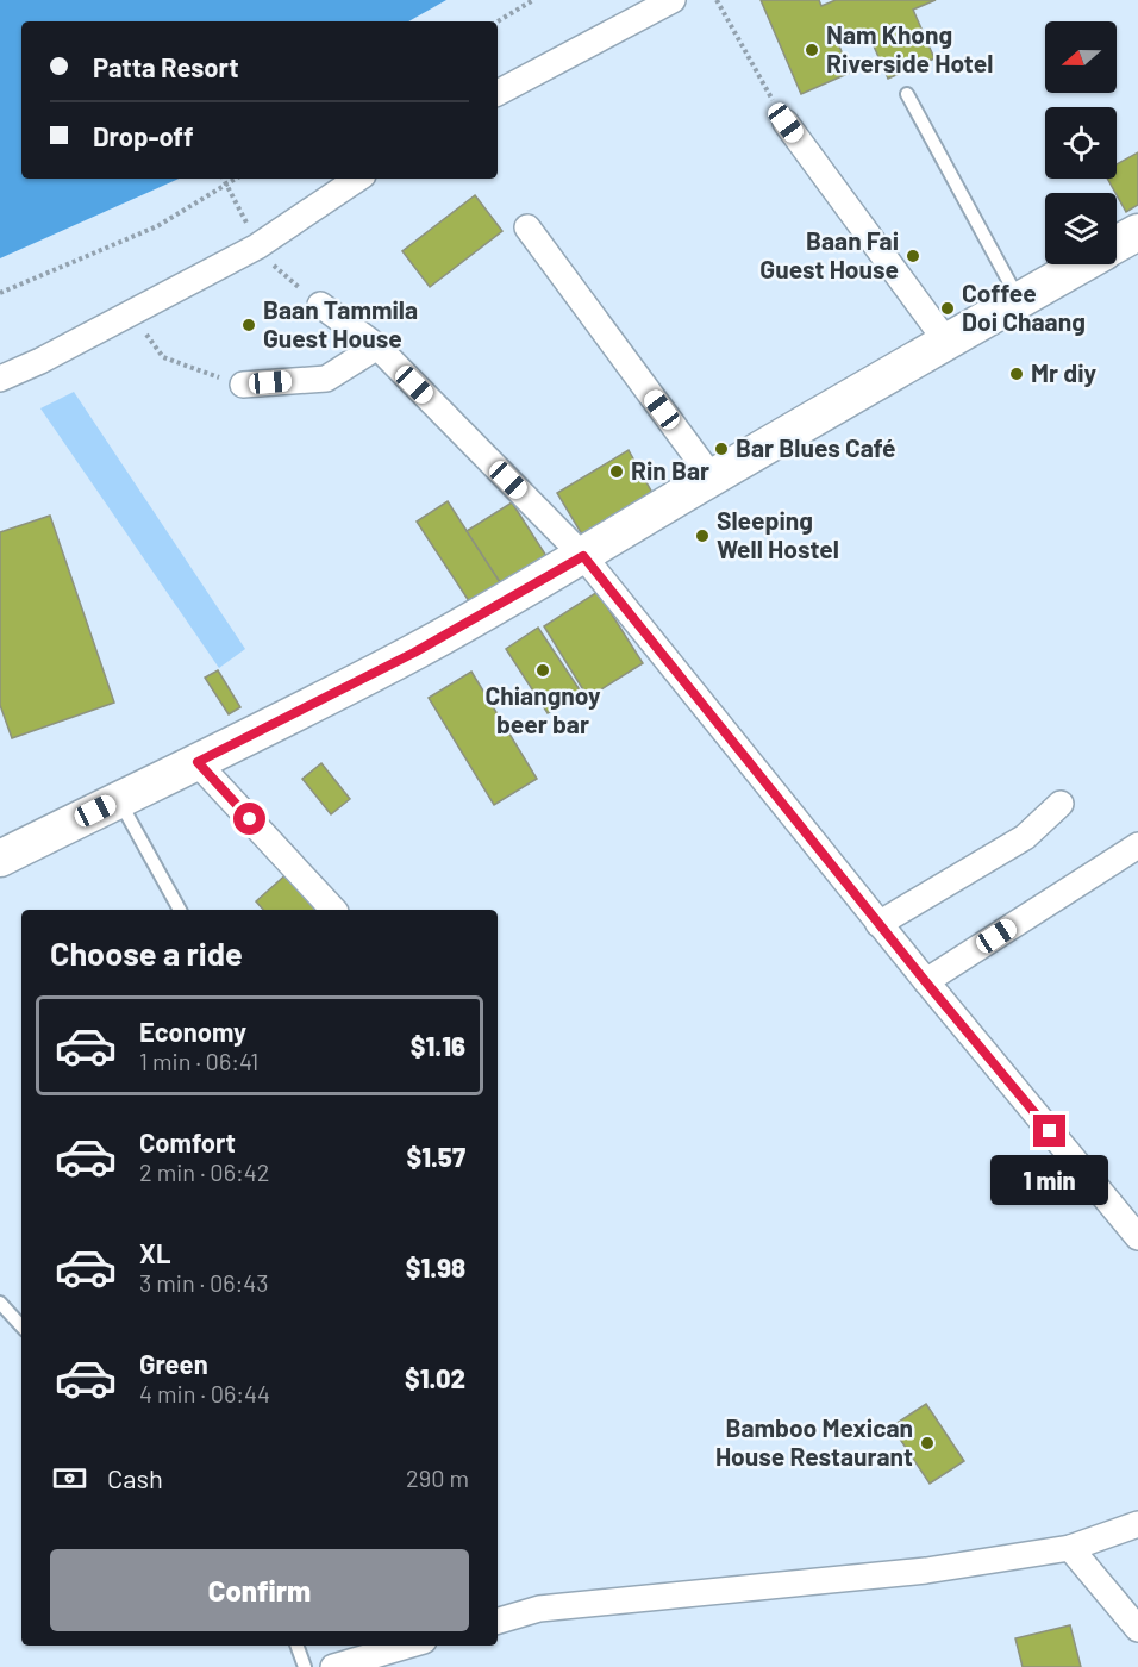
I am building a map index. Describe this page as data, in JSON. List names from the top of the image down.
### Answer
{
  "places": [
    "Nam Khong Riverside Hotel",
    "Baan Fai Guest House",
    "Coffee Doi Chaang",
    "Baan Tammila Guest House",
    "Mr diy",
    "Bar Blues Café",
    "Rin Bar",
    "Sleeping Well Hostel",
    "Chiangnoy beer bar",
    "Bamboo Mexican House Restaurant"
  ],
  "north": "left",
  "page": {
    "banner": ["Patta Resort", "Drop-off"],
    "heading": "Choose a ride",
    "list": [
      {
        "name": "Economy",
        "note": "1 min · 06:41",
        "value": "$1.16"
      },
      {
        "name": "Comfort",
        "note": "2 min · 06:42",
        "value": "$1.57"
      },
      {
        "name": "XL",
        "note": "3 min · 06:43",
        "value": "$1.98"
      },
      {
        "name": "Green",
        "note": "4 min · 06:44",
        "value": "$1.02"
      }
    ],
    "bubble": "1 min",
    "pay": ["Cash", "290 m"],
    "buttons": "Confirm"
  }
}
